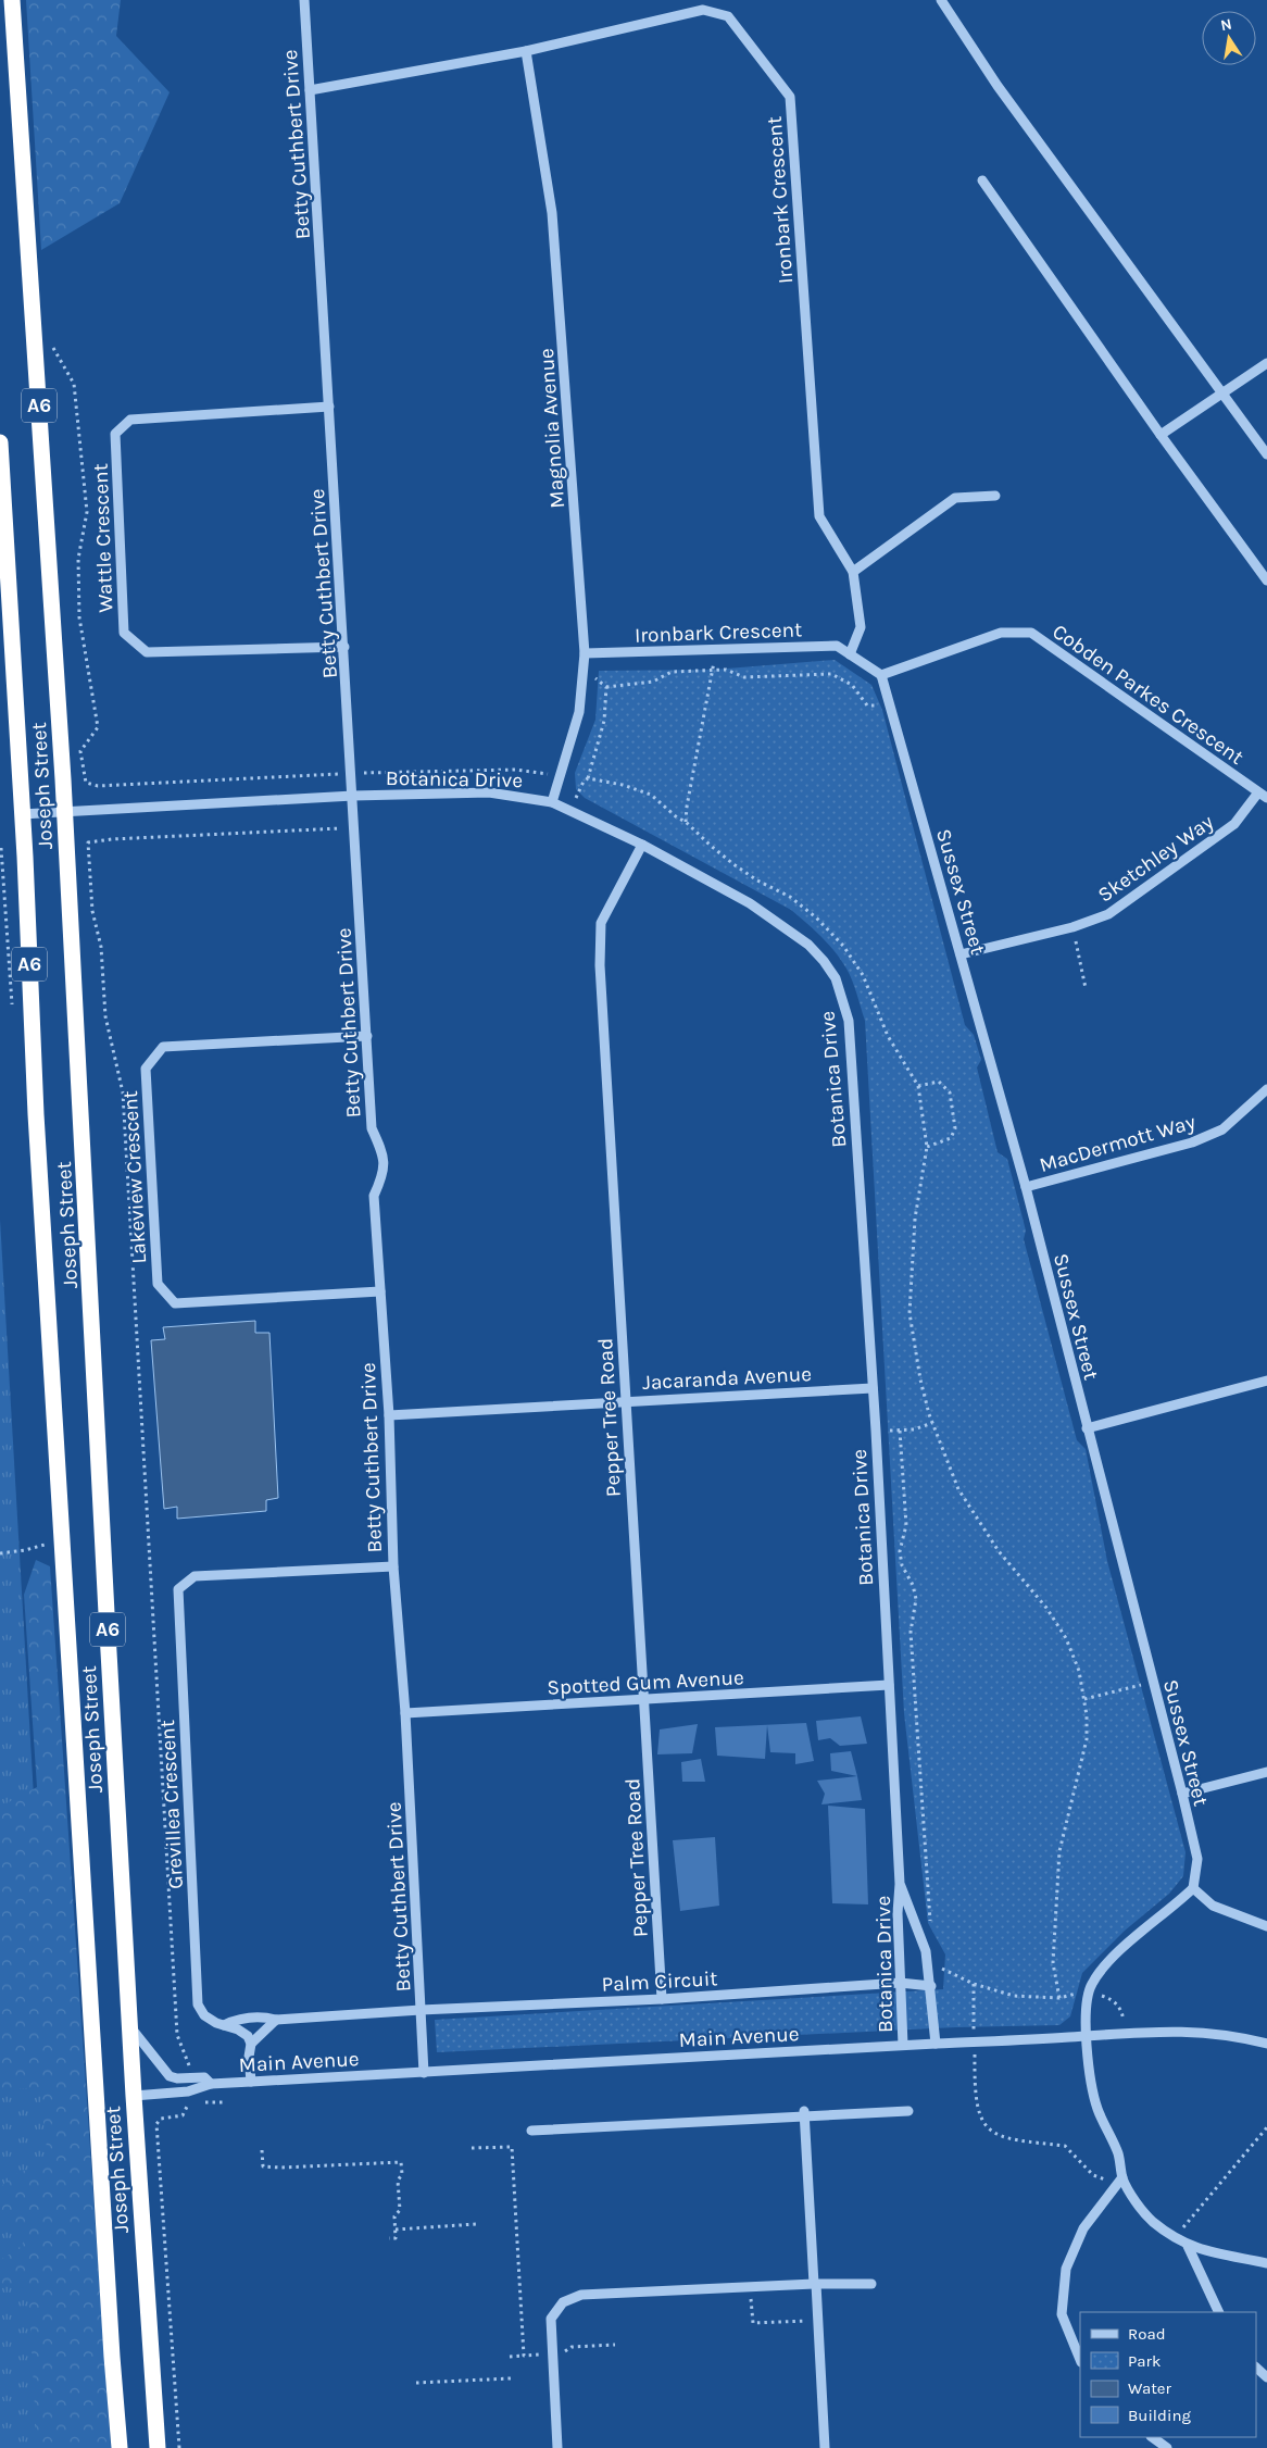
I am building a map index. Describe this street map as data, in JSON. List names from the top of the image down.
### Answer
{
  "streets": {
    "highway": ["A6", "Joseph Street"],
    "street": [
      "Betty Cuthbert Drive",
      "Ironbark Crescent",
      "Magnolia Avenue",
      "Wattle Crescent",
      "Cobden Parkes Crescent",
      "Botanica Drive",
      "Sketchley Way",
      "Sussex Street",
      "MacDermott Way",
      "Lakeview Crescent",
      "Jacaranda Avenue",
      "Pepper Tree Road",
      "Spotted Gum Avenue",
      "Grevillea Crescent",
      "Palm Circuit",
      "Main Avenue"
    ]
  },
  "crossings": [
    ["Betty Cuthbert Drive", "Ironbark Crescent"],
    ["Betty Cuthbert Drive", "Wattle Crescent"],
    ["Betty Cuthbert Drive", "Botanica Drive"],
    ["Betty Cuthbert Drive", "Lakeview Crescent"],
    ["Betty Cuthbert Drive", "Jacaranda Avenue"],
    ["Betty Cuthbert Drive", "Spotted Gum Avenue"],
    ["Betty Cuthbert Drive", "Grevillea Crescent"],
    ["Betty Cuthbert Drive", "Palm Circuit"],
    ["Betty Cuthbert Drive", "Main Avenue"],
    ["Ironbark Crescent", "Magnolia Avenue"],
    ["Ironbark Crescent", "Cobden Parkes Crescent"],
    ["Ironbark Crescent", "Sussex Street"],
    ["Magnolia Avenue", "Botanica Drive"],
    ["Cobden Parkes Crescent", "Sketchley Way"],
    ["Cobden Parkes Crescent", "Sussex Street"],
    ["Botanica Drive", "Joseph Street"],
    ["Botanica Drive", "Jacaranda Avenue"],
    ["Botanica Drive", "Pepper Tree Road"],
    ["Botanica Drive", "Spotted Gum Avenue"],
    ["Botanica Drive", "Palm Circuit"],
    ["Botanica Drive", "Main Avenue"],
    ["Joseph Street", "Main Avenue"],
    ["Sketchley Way", "Sussex Street"],
    ["Sussex Street", "MacDermott Way"],
    ["Jacaranda Avenue", "Pepper Tree Road"],
    ["Pepper Tree Road", "Spotted Gum Avenue"],
    ["Pepper Tree Road", "Palm Circuit"]
  ],
  "legend": [
    "Road",
    "Park",
    "Water",
    "Building"
  ],
  "north": "top"
}
